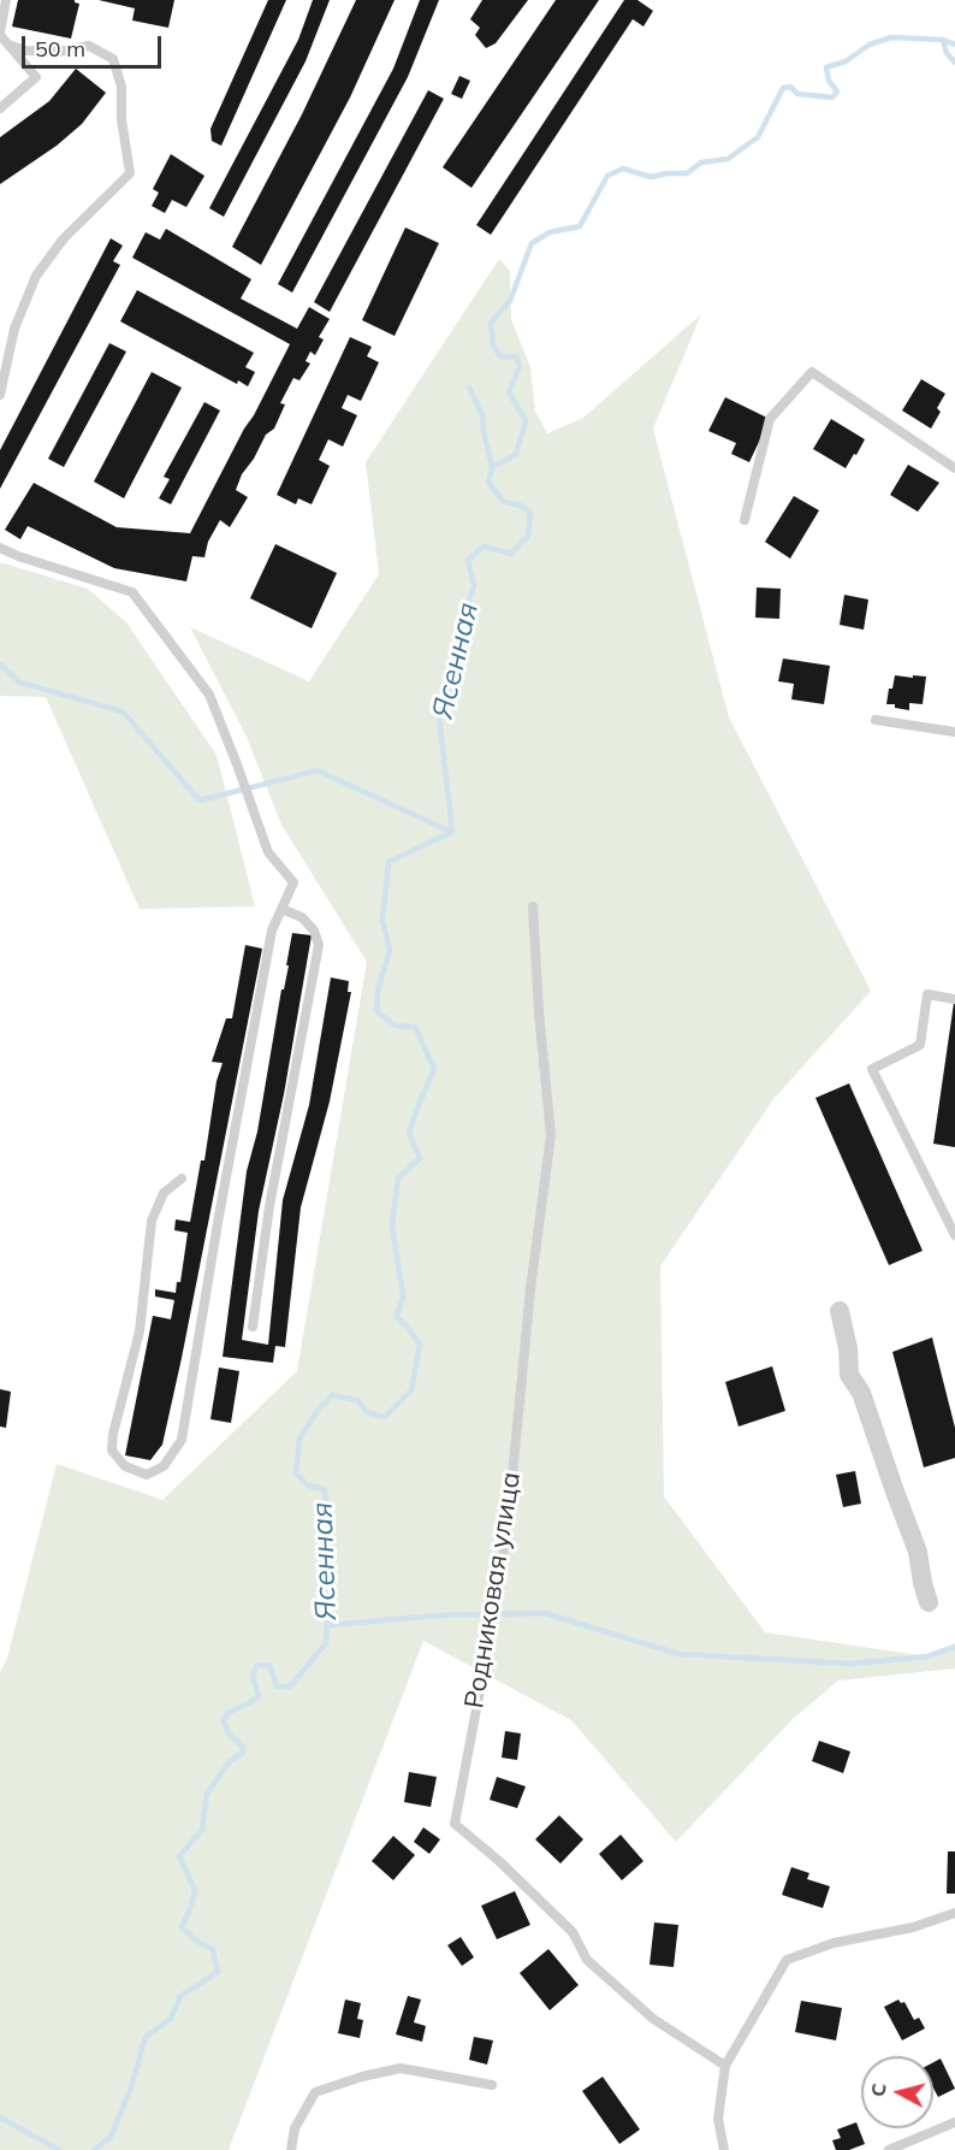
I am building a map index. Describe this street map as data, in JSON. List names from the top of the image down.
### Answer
{
  "streets": {
    "lane": ["Родниковая улица"]
  },
  "water": ["Ясенная"],
  "scale_bar": "50 m",
  "north": "left"
}
